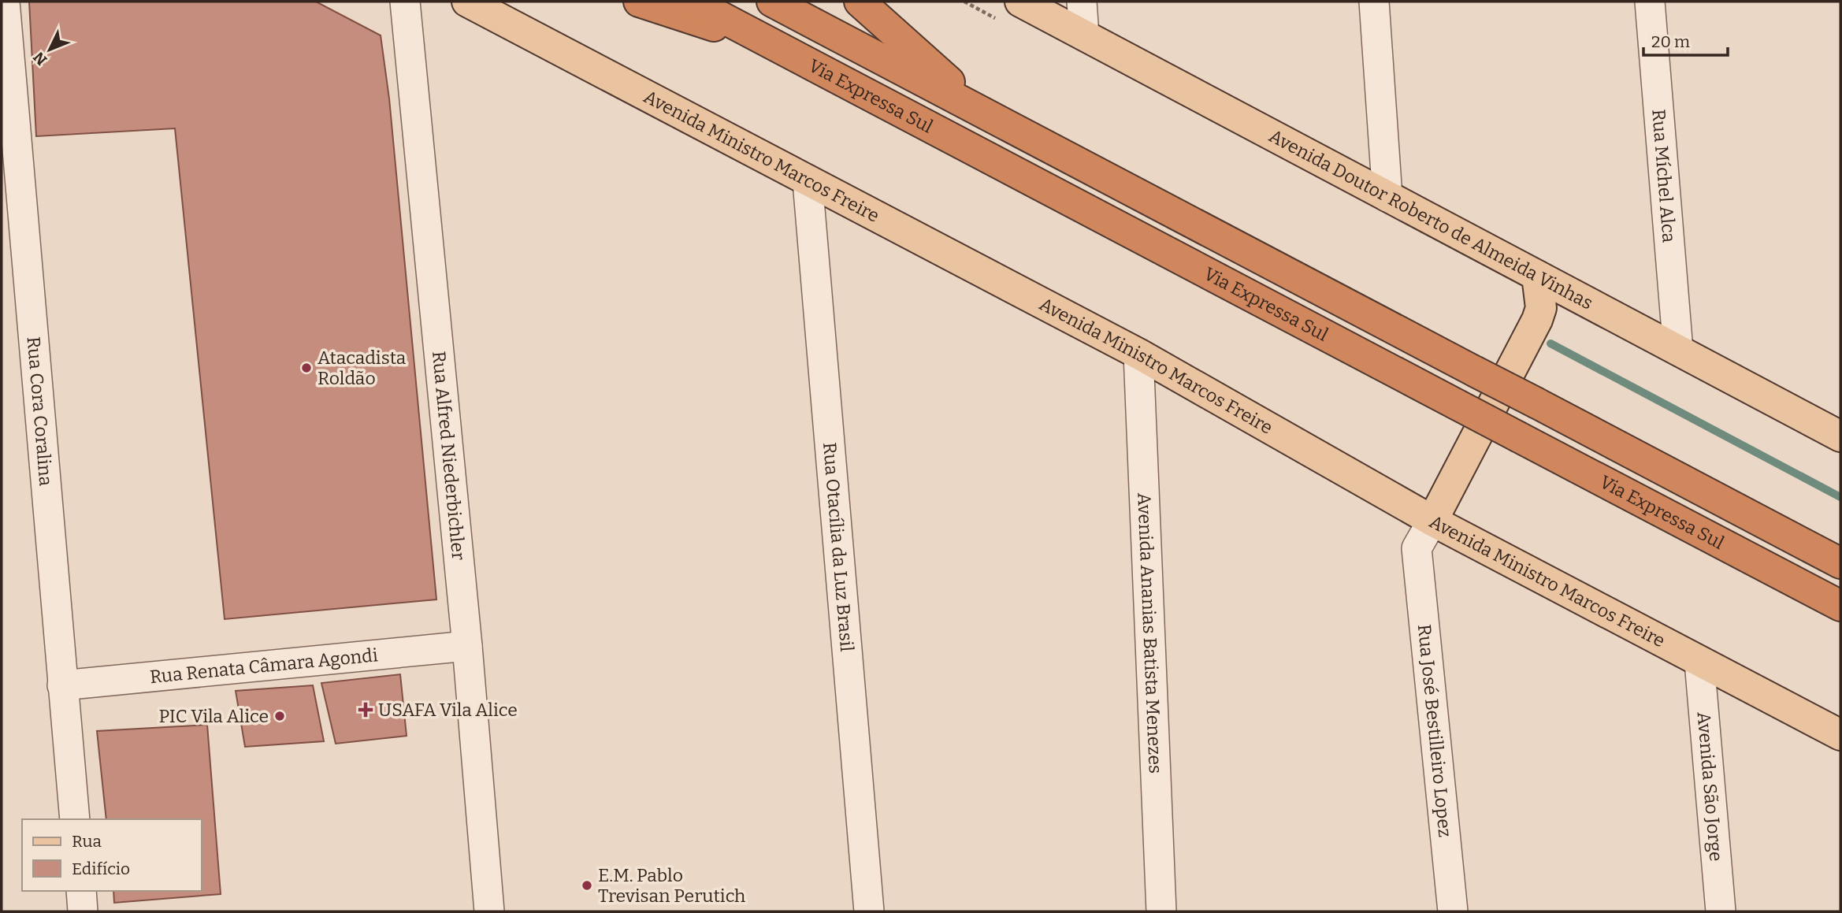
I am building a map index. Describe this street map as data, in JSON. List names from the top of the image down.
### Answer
{
  "streets": {
    "highway": ["Via Expressa Sul"],
    "main road": ["Avenida Ministro Marcos Freire", "Avenida Doutor Roberto de Almeida Vinhas"],
    "street": [
      "Rua Míchel Alca",
      "Rua Cora Coralina",
      "Rua Alfred Niederbichler",
      "Rua Otacília da Luz Brasil",
      "Avenida Ananias Batista Menezes",
      "Rua Renata Câmara Agondi",
      "Rua José Bestilleiro Lopez",
      "Avenida São Jorge"
    ]
  },
  "crossings": [
    ["Avenida Ministro Marcos Freire", "Rua Otacília da Luz Brasil"],
    ["Avenida Ministro Marcos Freire", "Avenida Ananias Batista Menezes"],
    ["Avenida Ministro Marcos Freire", "Rua José Bestilleiro Lopez"],
    ["Avenida Ministro Marcos Freire", "Avenida São Jorge"],
    ["Rua Míchel Alca", "Avenida Doutor Roberto de Almeida Vinhas"],
    ["Rua Cora Coralina", "Rua Renata Câmara Agondi"],
    ["Rua Alfred Niederbichler", "Rua Renata Câmara Agondi"]
  ],
  "places": {
    "other": ["Atacadista Roldão", "PIC Vila Alice", "E.M. Pablo Trevisan Perutich"],
    "health": ["USAFA Vila Alice"]
  },
  "legend": ["Rua", "Edifício"],
  "scale_bar": "20 m",
  "north": "bottom left"
}
